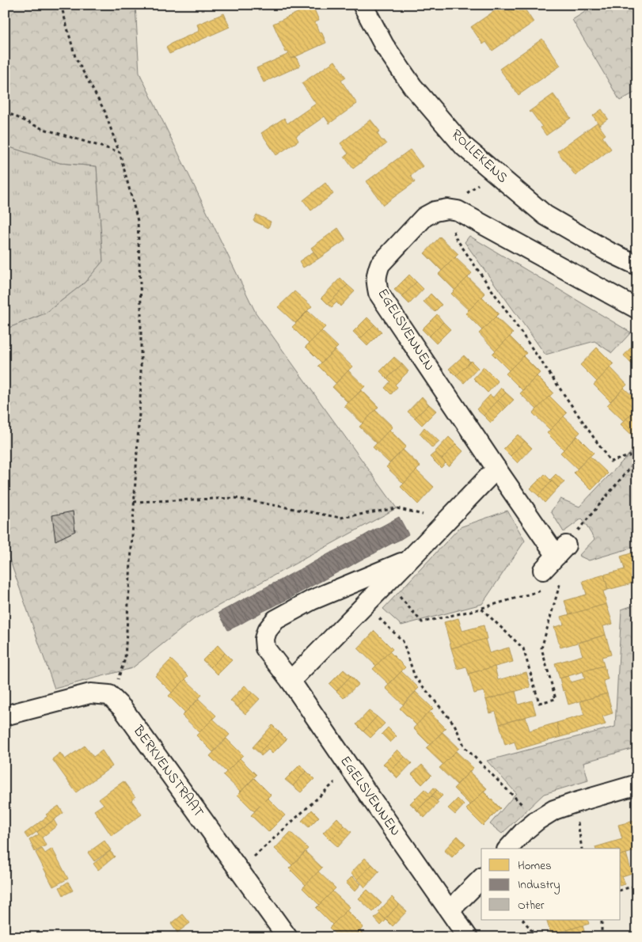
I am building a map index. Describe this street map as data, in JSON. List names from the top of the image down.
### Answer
{
  "streets": {
    "street": ["ROLLEKENS", "EGELSVENNEN", "BERKVENSTRAAT"]
  },
  "legend": ["Homes", "Industry", "Other"]
}
